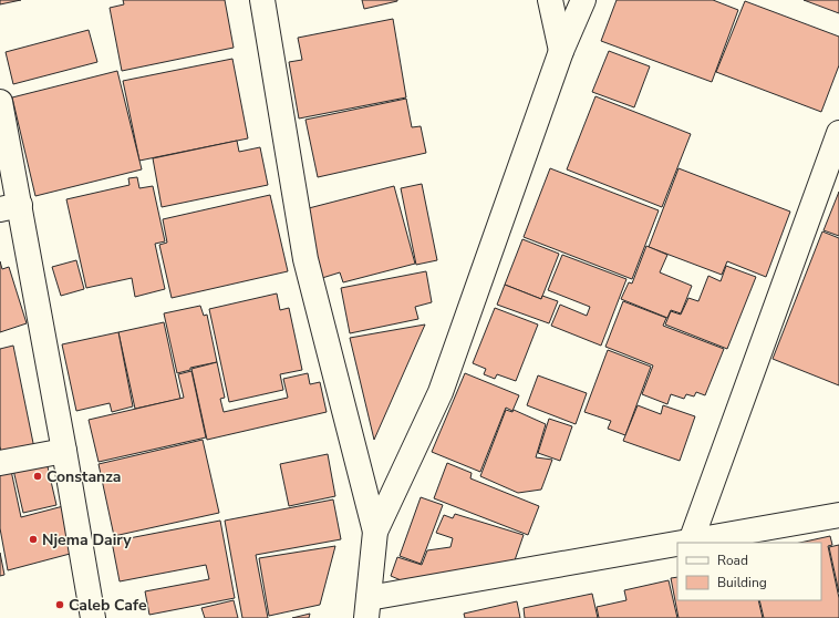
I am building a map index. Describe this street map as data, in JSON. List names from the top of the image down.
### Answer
{
  "places": ["Constanza", "Njema Dairy", "Caleb Cafe"],
  "legend": ["Road", "Building"]
}
